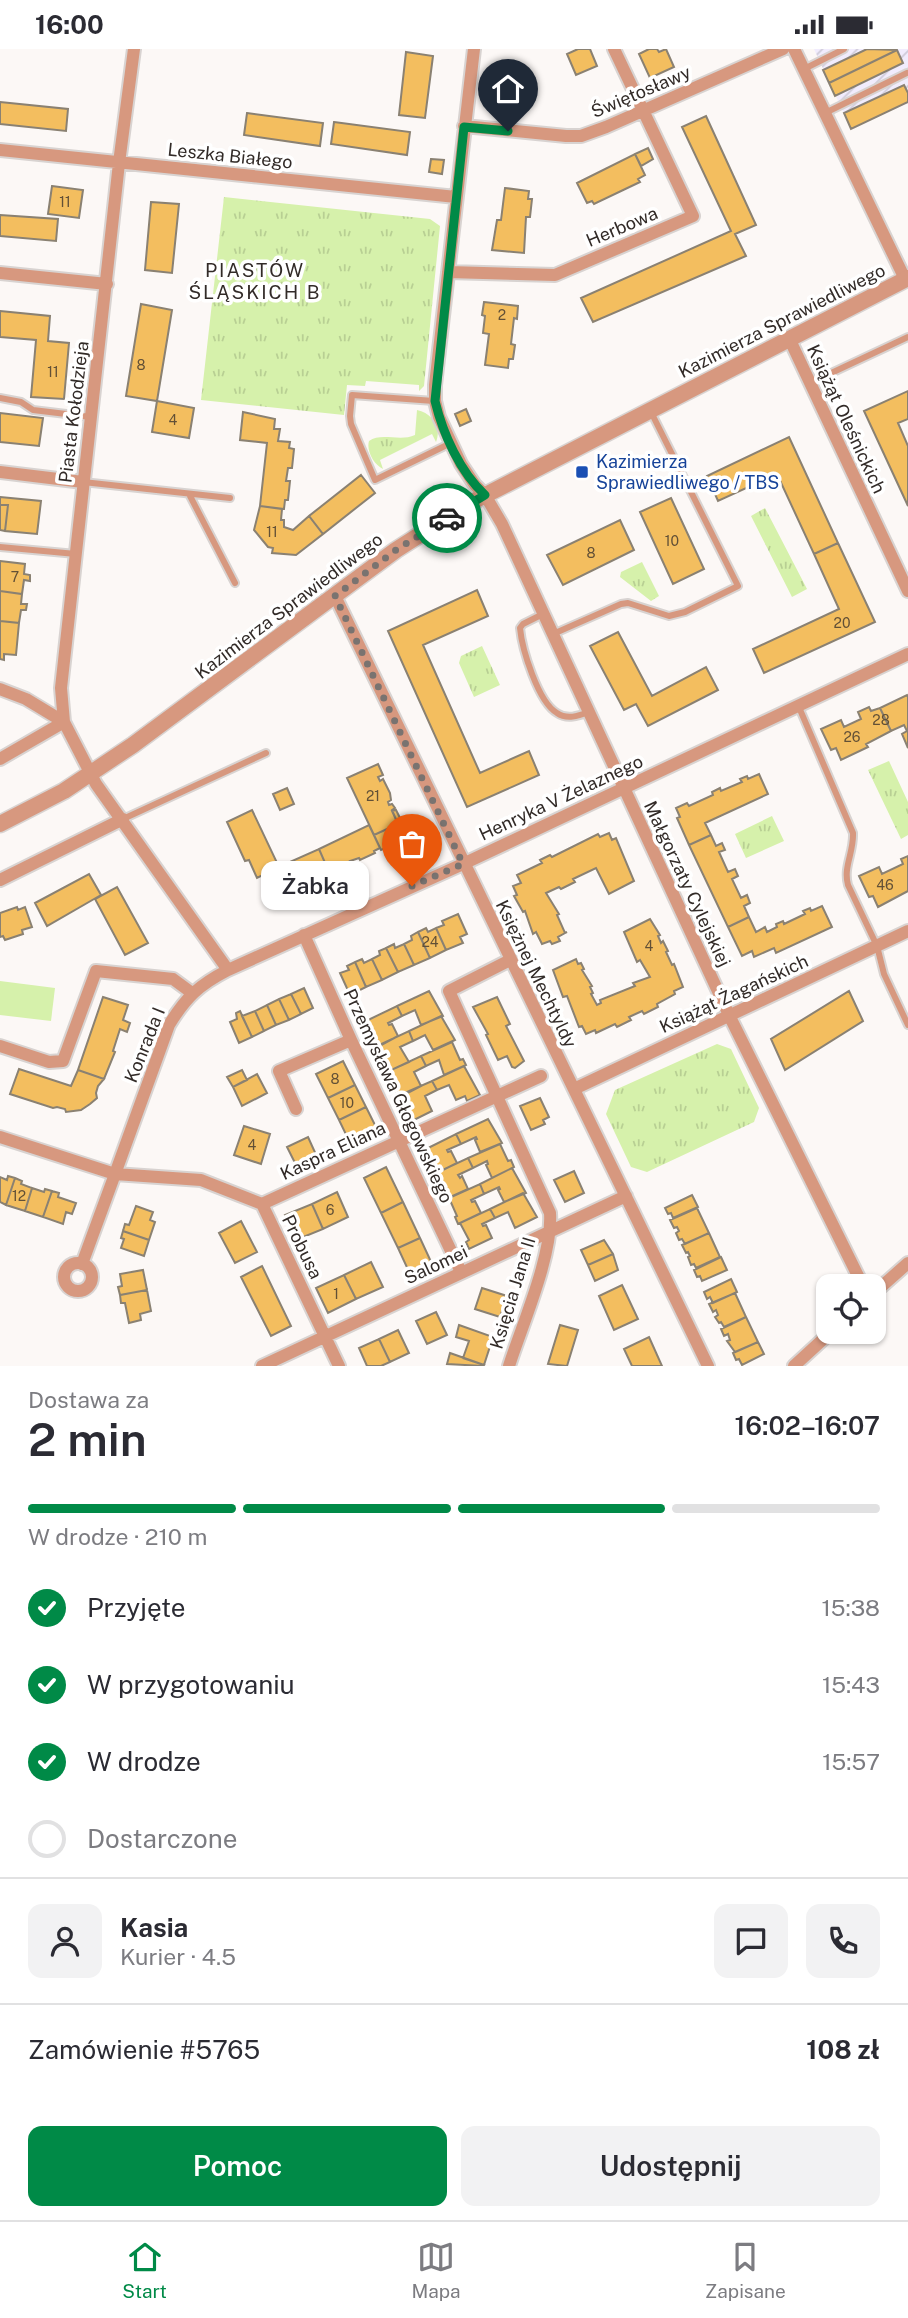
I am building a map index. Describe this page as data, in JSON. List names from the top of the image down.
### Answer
{
  "streets": {
    "street": [
      "Świętosławy",
      "Leszka Białego",
      "Herbowa",
      "Kazimierza Sprawiedliwego",
      "Piasta Kołodzieja",
      "Książąt Oleśnickich",
      "Henryka V Żelaznego",
      "Małgorzaty Cylejskiej",
      "Księżnej Mechtyldy",
      "Książąt Żagańskich",
      "Konrada I",
      "Przemysława Głogowskiego",
      "Kaspra Eliana",
      "Probusa",
      "Salomei",
      "Księcia Jana II"
    ]
  },
  "crossings": [
    ["Świętosławy", "Herbowa"],
    ["Leszka Białego", "Piasta Kołodzieja"],
    ["Kazimierza Sprawiedliwego", "Piasta Kołodzieja"],
    ["Kazimierza Sprawiedliwego", "Książąt Oleśnickich"],
    ["Kazimierza Sprawiedliwego", "Małgorzaty Cylejskiej"],
    ["Kazimierza Sprawiedliwego", "Księżnej Mechtyldy"],
    ["Henryka V Żelaznego", "Małgorzaty Cylejskiej"],
    ["Henryka V Żelaznego", "Księżnej Mechtyldy"],
    ["Henryka V Żelaznego", "Konrada I"],
    ["Henryka V Żelaznego", "Przemysława Głogowskiego"],
    ["Małgorzaty Cylejskiej", "Książąt Żagańskich"],
    ["Księżnej Mechtyldy", "Książąt Żagańskich"],
    ["Księżnej Mechtyldy", "Salomei"],
    ["Konrada I", "Probusa"],
    ["Przemysława Głogowskiego", "Kaspra Eliana"],
    ["Przemysława Głogowskiego", "Salomei"],
    ["Kaspra Eliana", "Probusa"],
    ["Probusa", "Salomei"],
    ["Salomei", "Księcia Jana II"]
  ],
  "districts": ["PIASTÓW ŚLĄSKICH B"],
  "places": {
    "transit": ["Kazimierza Sprawiedliwego / TBS"],
    "other": ["Żabka"]
  },
  "house_numbers": [
    "11",
    "2",
    "8",
    "11",
    "4",
    "11",
    "10",
    "8",
    "7",
    "20",
    "28",
    "26",
    "21",
    "46",
    "24",
    "4",
    "8",
    "10",
    "4",
    "12",
    "6",
    "1"
  ],
  "page": {
    "status": "16:00",
    "bubble": "Żabka",
    "heading": ["2 min", "Dostawa za", "16:02–16:07"],
    "panel": [
      "Kasia",
      "Kurier · 4.5",
      "Zamówienie #5765",
      "108 zł"
    ],
    "bar": "W drodze · 210 m",
    "list": [
      ["Przyjęte", "15:38"],
      ["W przygotowaniu", "15:43"],
      ["W drodze", "15:57"],
      "Dostarczone"
    ],
    "buttons": ["Pomoc", "Udostępnij"],
    "tabs": ["Start", "Mapa", "Zapisane"]
  }
}
